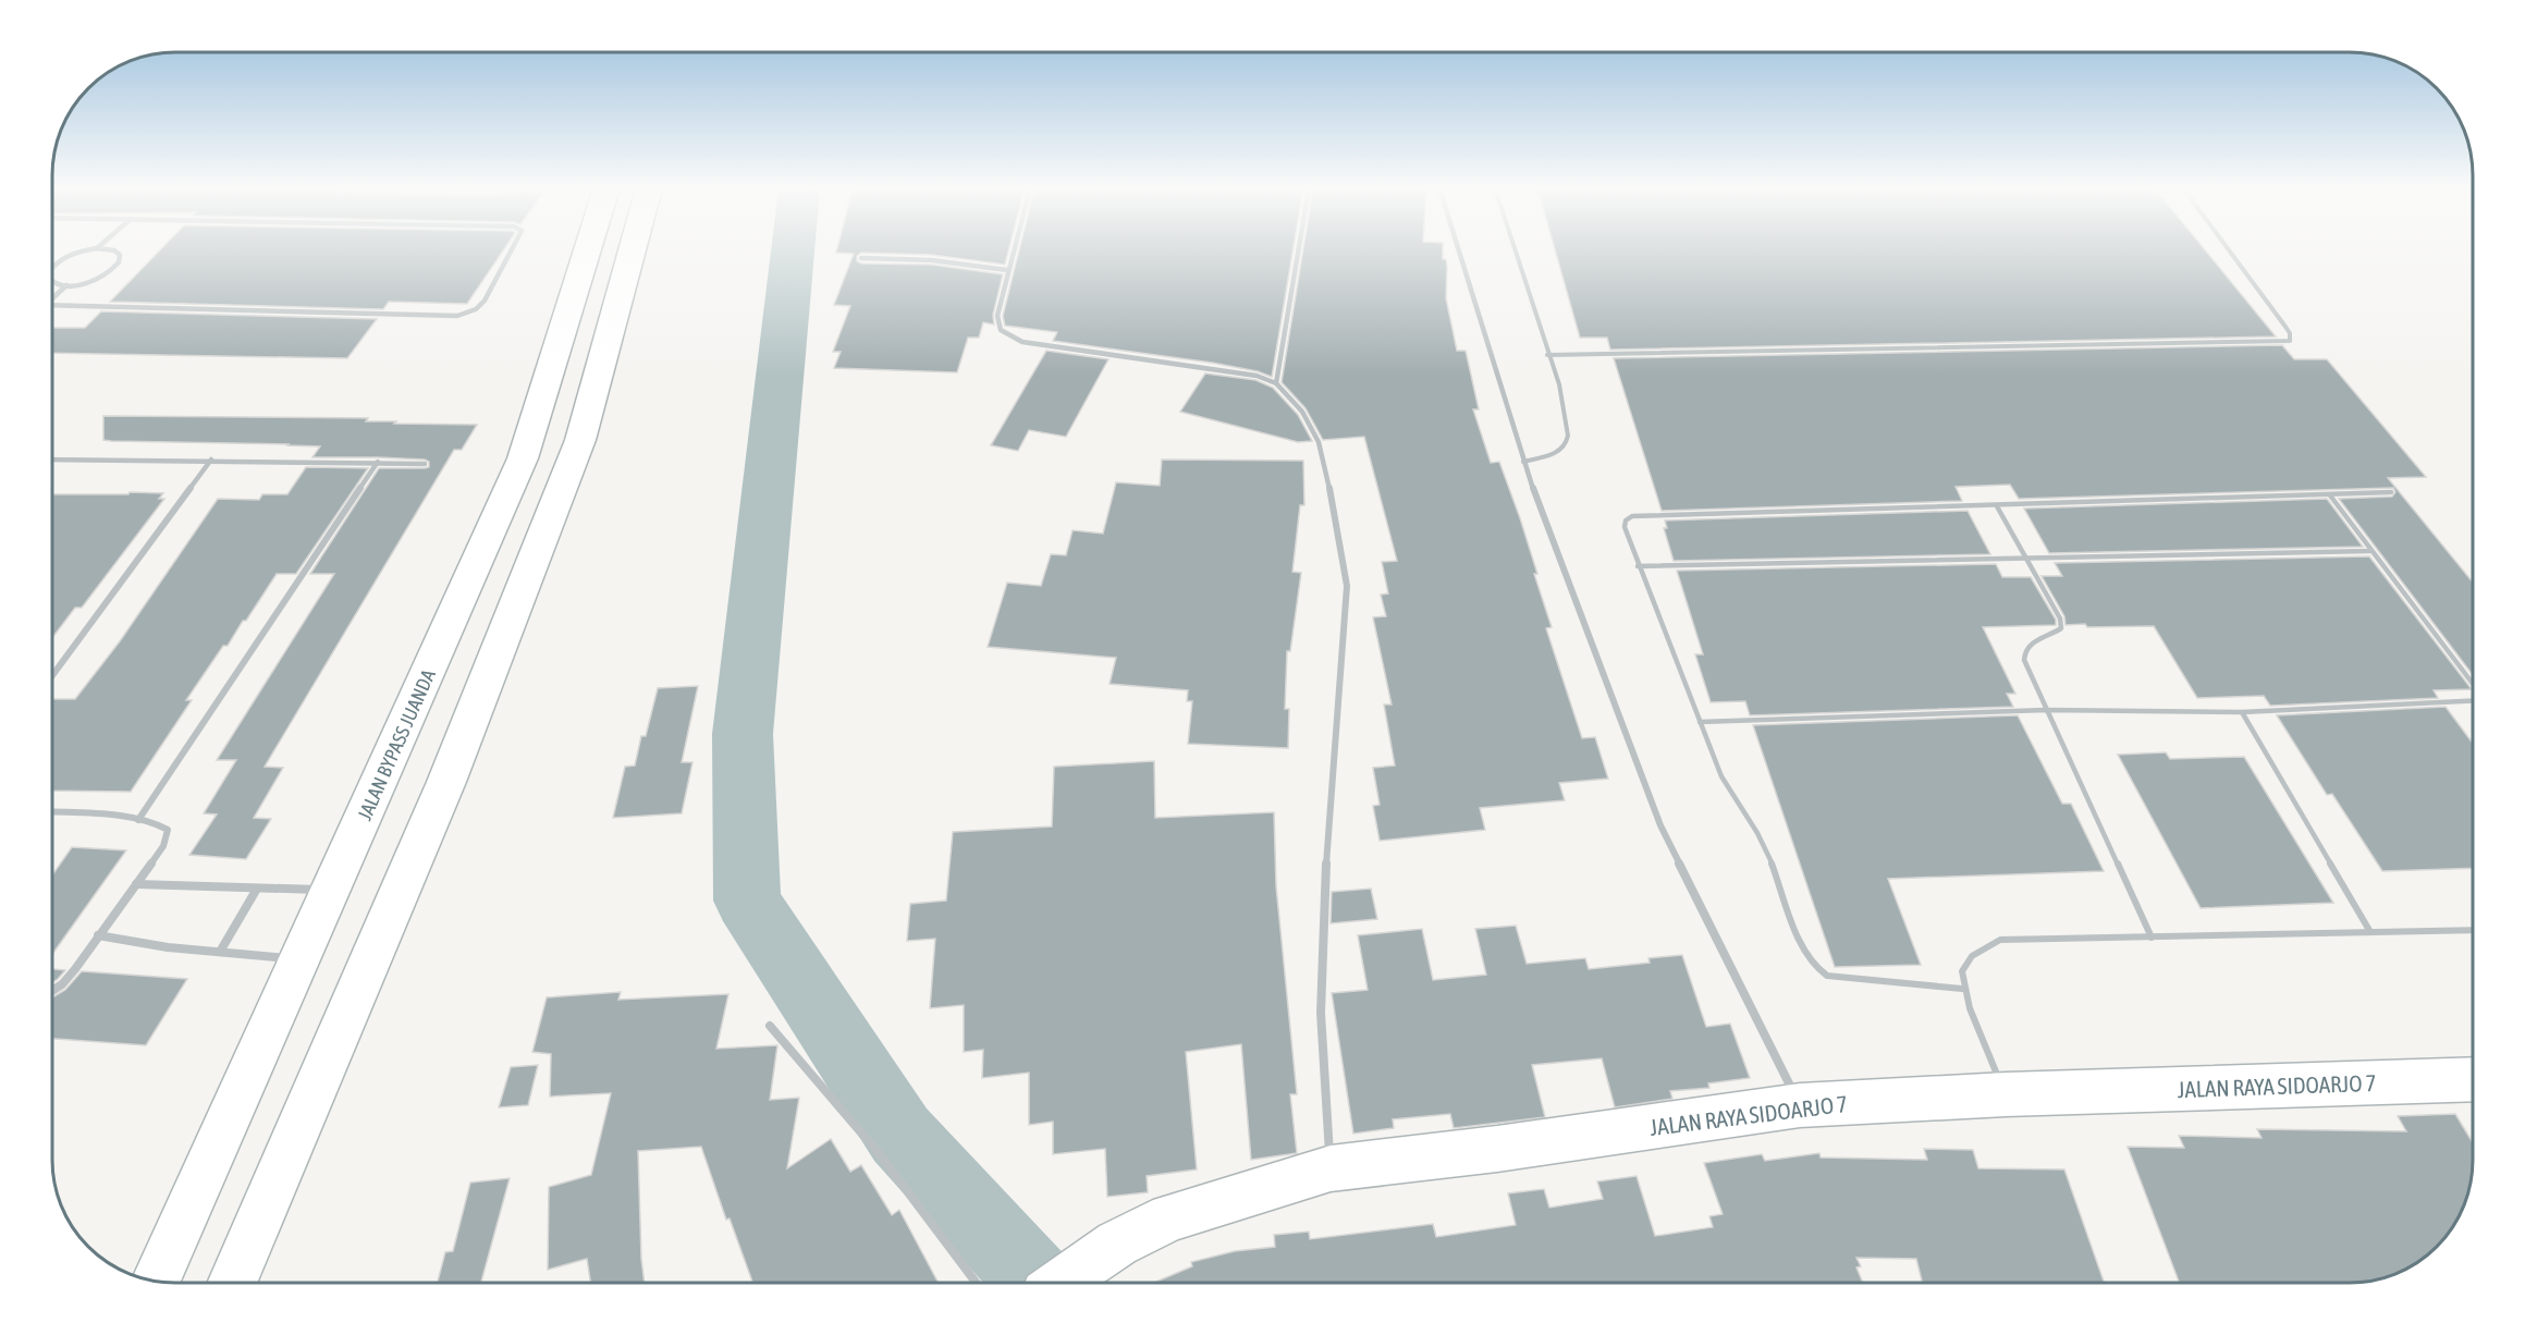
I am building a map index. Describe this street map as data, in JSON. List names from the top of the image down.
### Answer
{
  "streets": {
    "main road": ["JALAN BYPASS JUANDA", "JALAN RAYA SIDOARJO 7"]
  }
}
